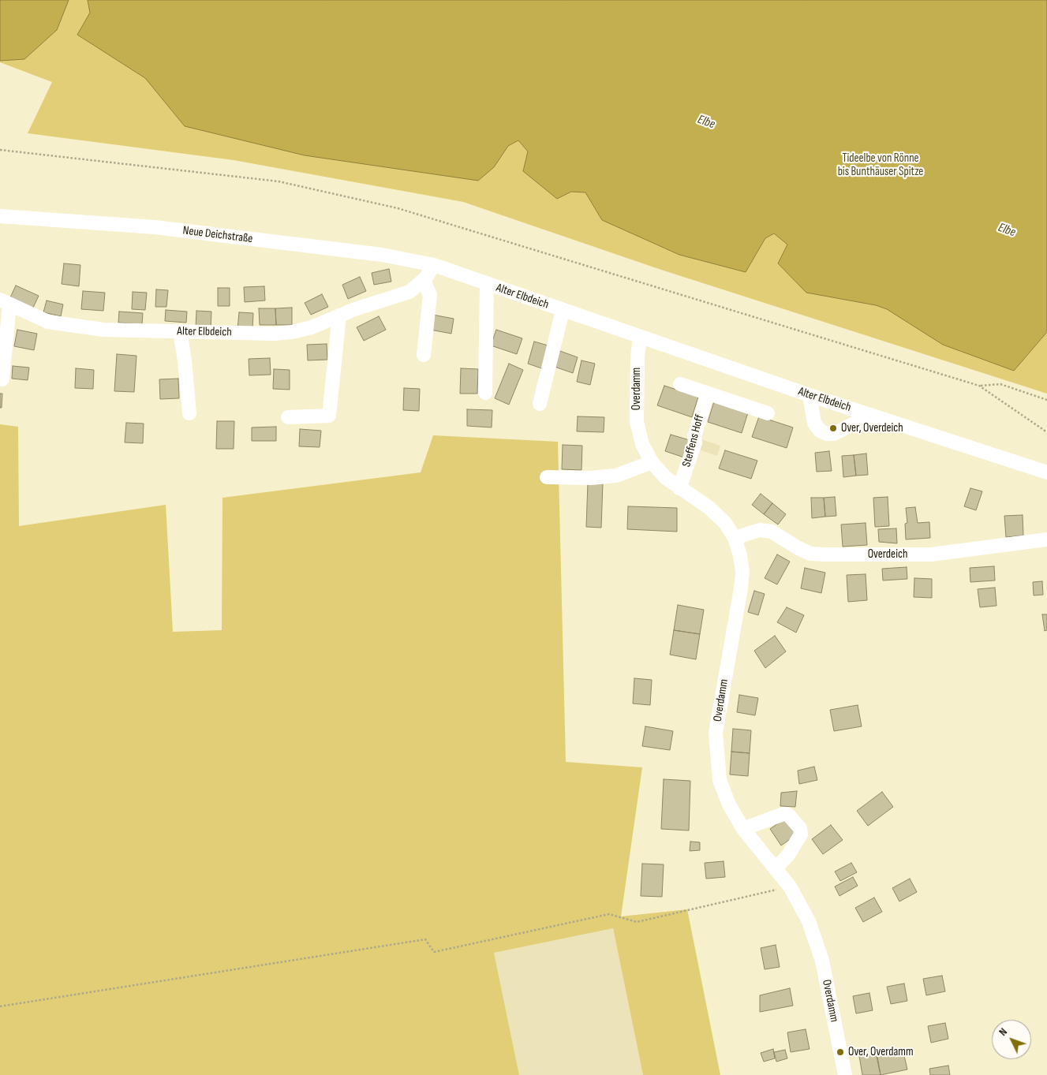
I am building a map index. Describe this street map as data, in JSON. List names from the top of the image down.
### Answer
{
  "streets": {
    "street": [
      "Neue Deichstraße",
      "Alter Elbdeich",
      "Overdamm",
      "Steffens Hoff",
      "Overdeich"
    ]
  },
  "crossings": [
    ["Neue Deichstraße", "Alter Elbdeich"],
    ["Alter Elbdeich", "Overdamm"],
    ["Overdamm", "Steffens Hoff"],
    ["Overdamm", "Overdeich"]
  ],
  "water": ["Elbe"],
  "parks": ["Tideelbe von Rönne bis Bunthäuser Spitze"],
  "places": ["Over, Overdeich", "Over, Overdamm"],
  "north": "top left"
}
